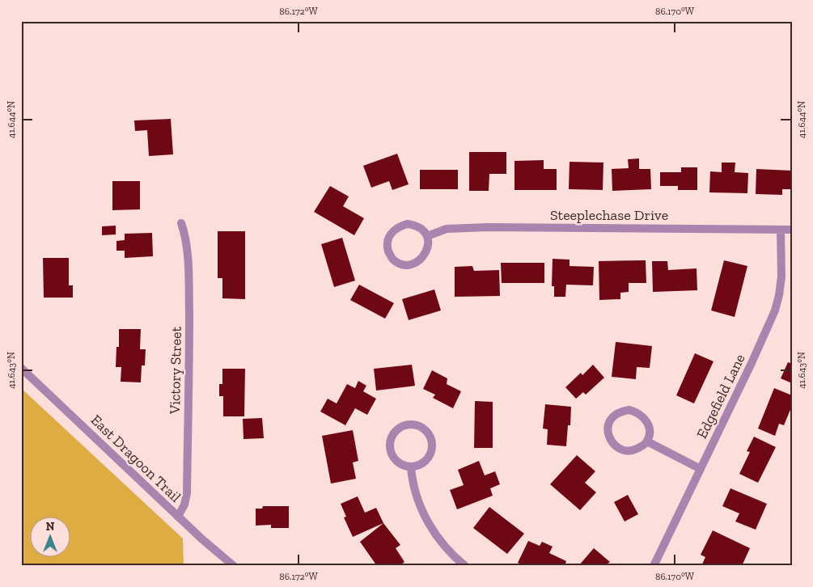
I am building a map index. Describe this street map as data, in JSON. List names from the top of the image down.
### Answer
{
  "streets": {
    "street": [
      "Steeplechase Drive",
      "Victory Street",
      "Edgefield Lane",
      "East Dragoon Trail"
    ]
  },
  "crossings": [
    ["Steeplechase Drive", "Edgefield Lane"],
    ["Victory Street", "East Dragoon Trail"]
  ],
  "north": "top",
  "coordinates": [
    "86.172°W",
    "86.170°W",
    "41.644°N",
    "41.643°N"
  ]
}
